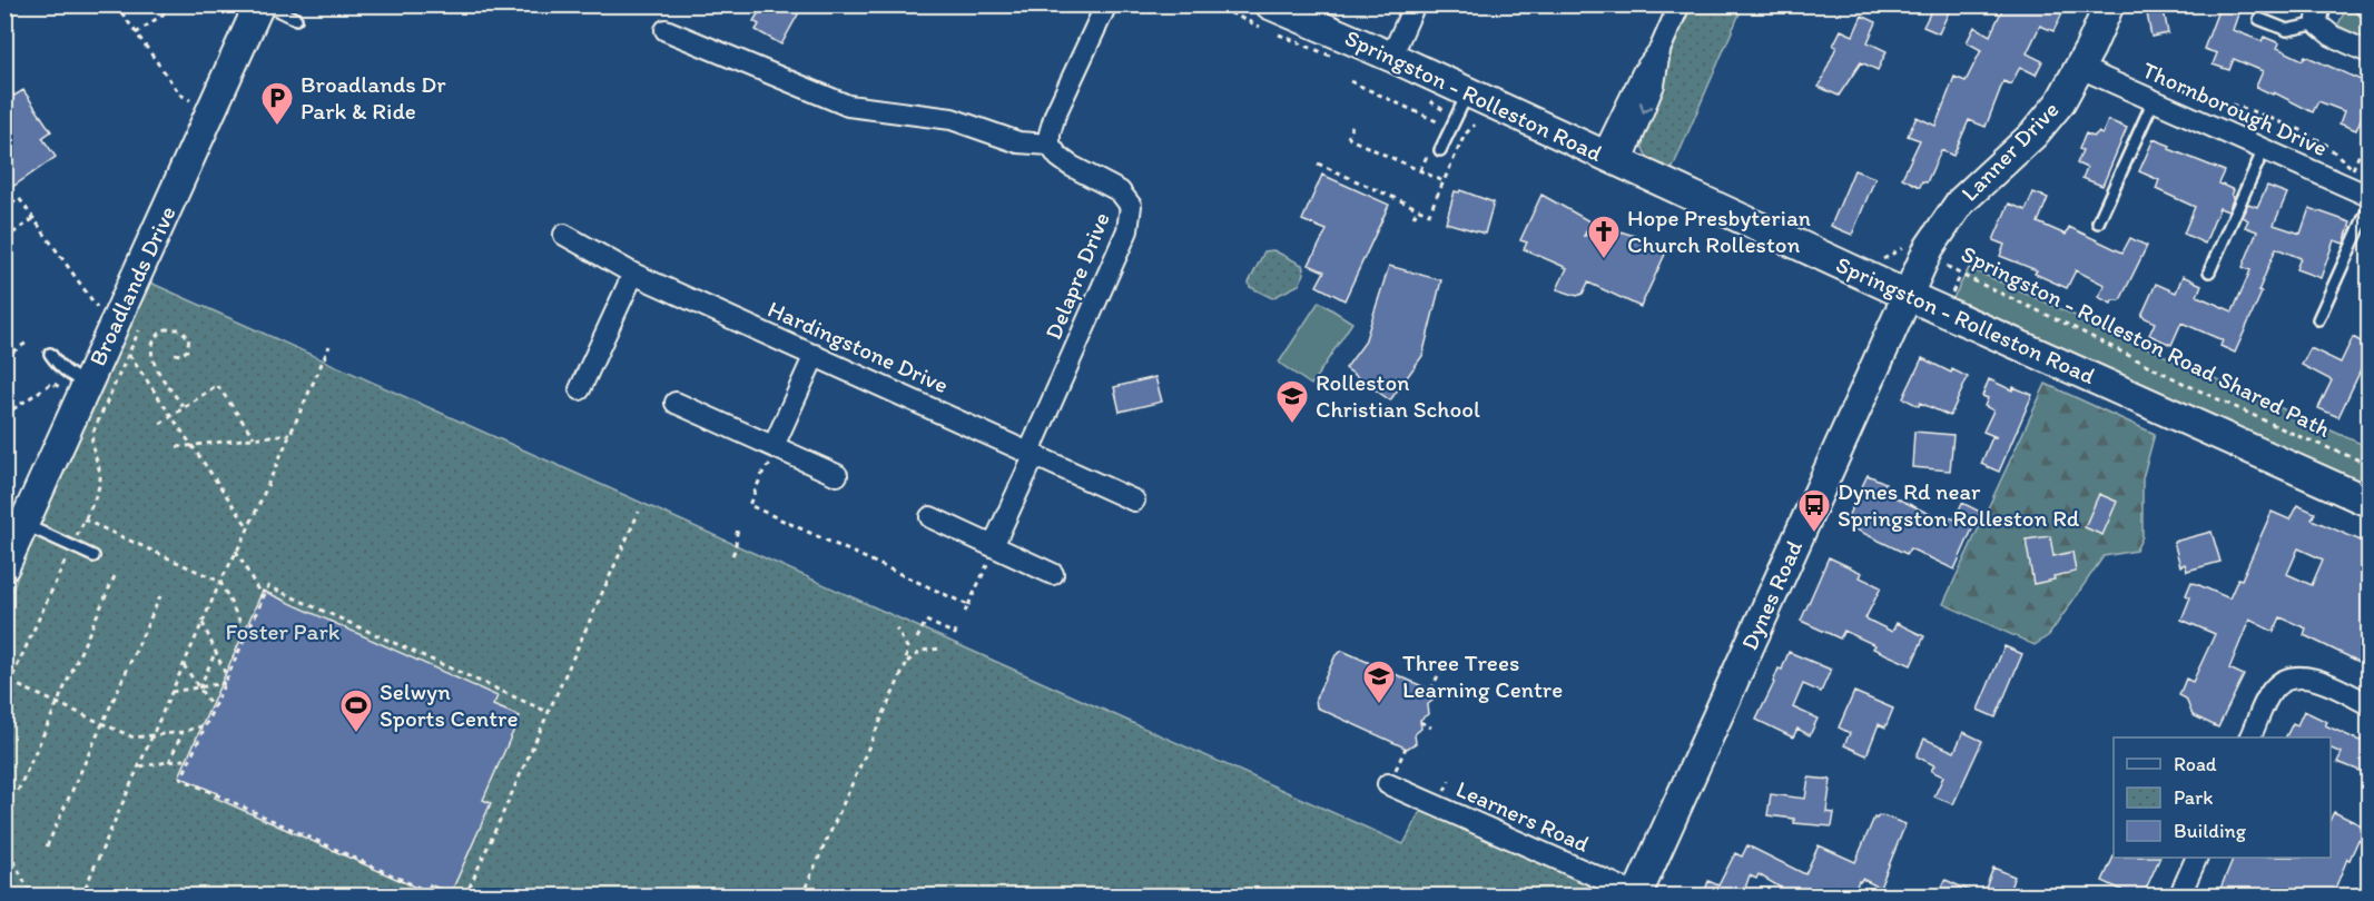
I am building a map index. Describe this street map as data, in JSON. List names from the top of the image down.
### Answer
{
  "streets": {
    "main road": [
      "Springston - Rolleston Road",
      "Lanner Drive",
      "Broadlands Drive",
      "Dynes Road"
    ],
    "street": [
      "Thornborough Drive",
      "Delapre Drive",
      "Hardingstone Drive",
      "Learners Road"
    ],
    "path": ["Springston - Rolleston Road Shared Path"]
  },
  "crossings": [
    ["Springston - Rolleston Road", "Lanner Drive"],
    ["Springston - Rolleston Road", "Dynes Road"],
    ["Thornborough Drive", "Lanner Drive"],
    ["Lanner Drive", "Dynes Road"],
    ["Delapre Drive", "Hardingstone Drive"],
    ["Dynes Road", "Learners Road"]
  ],
  "parks": ["Foster Park"],
  "places": {
    "parking": ["Broadlands Dr Park & Ride"],
    "church": ["Hope Presbyterian Church Rolleston"],
    "school or university": ["Rolleston Christian School", "Three Trees Learning Centre"],
    "bus stop": ["Dynes Rd near Springston Rolleston Rd"],
    "sports": ["Selwyn Sports Centre"]
  },
  "legend": ["Road", "Park", "Building"]
}
